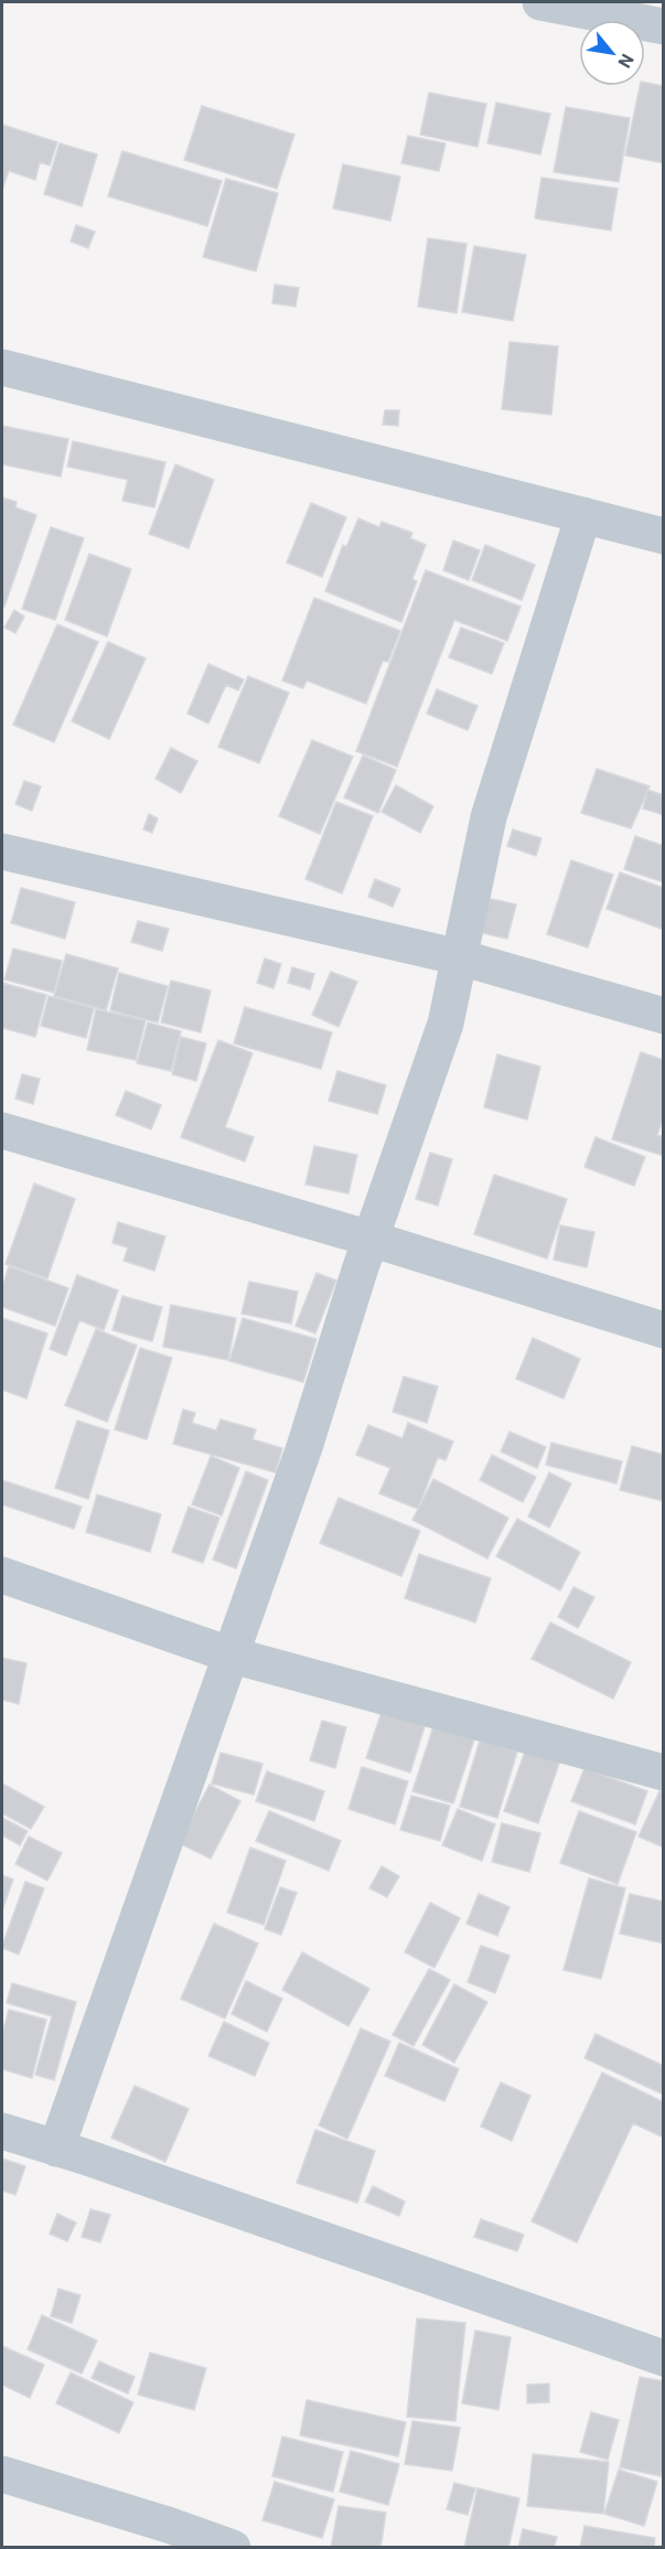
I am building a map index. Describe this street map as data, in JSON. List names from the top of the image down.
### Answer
{
  "north": "bottom right"
}
